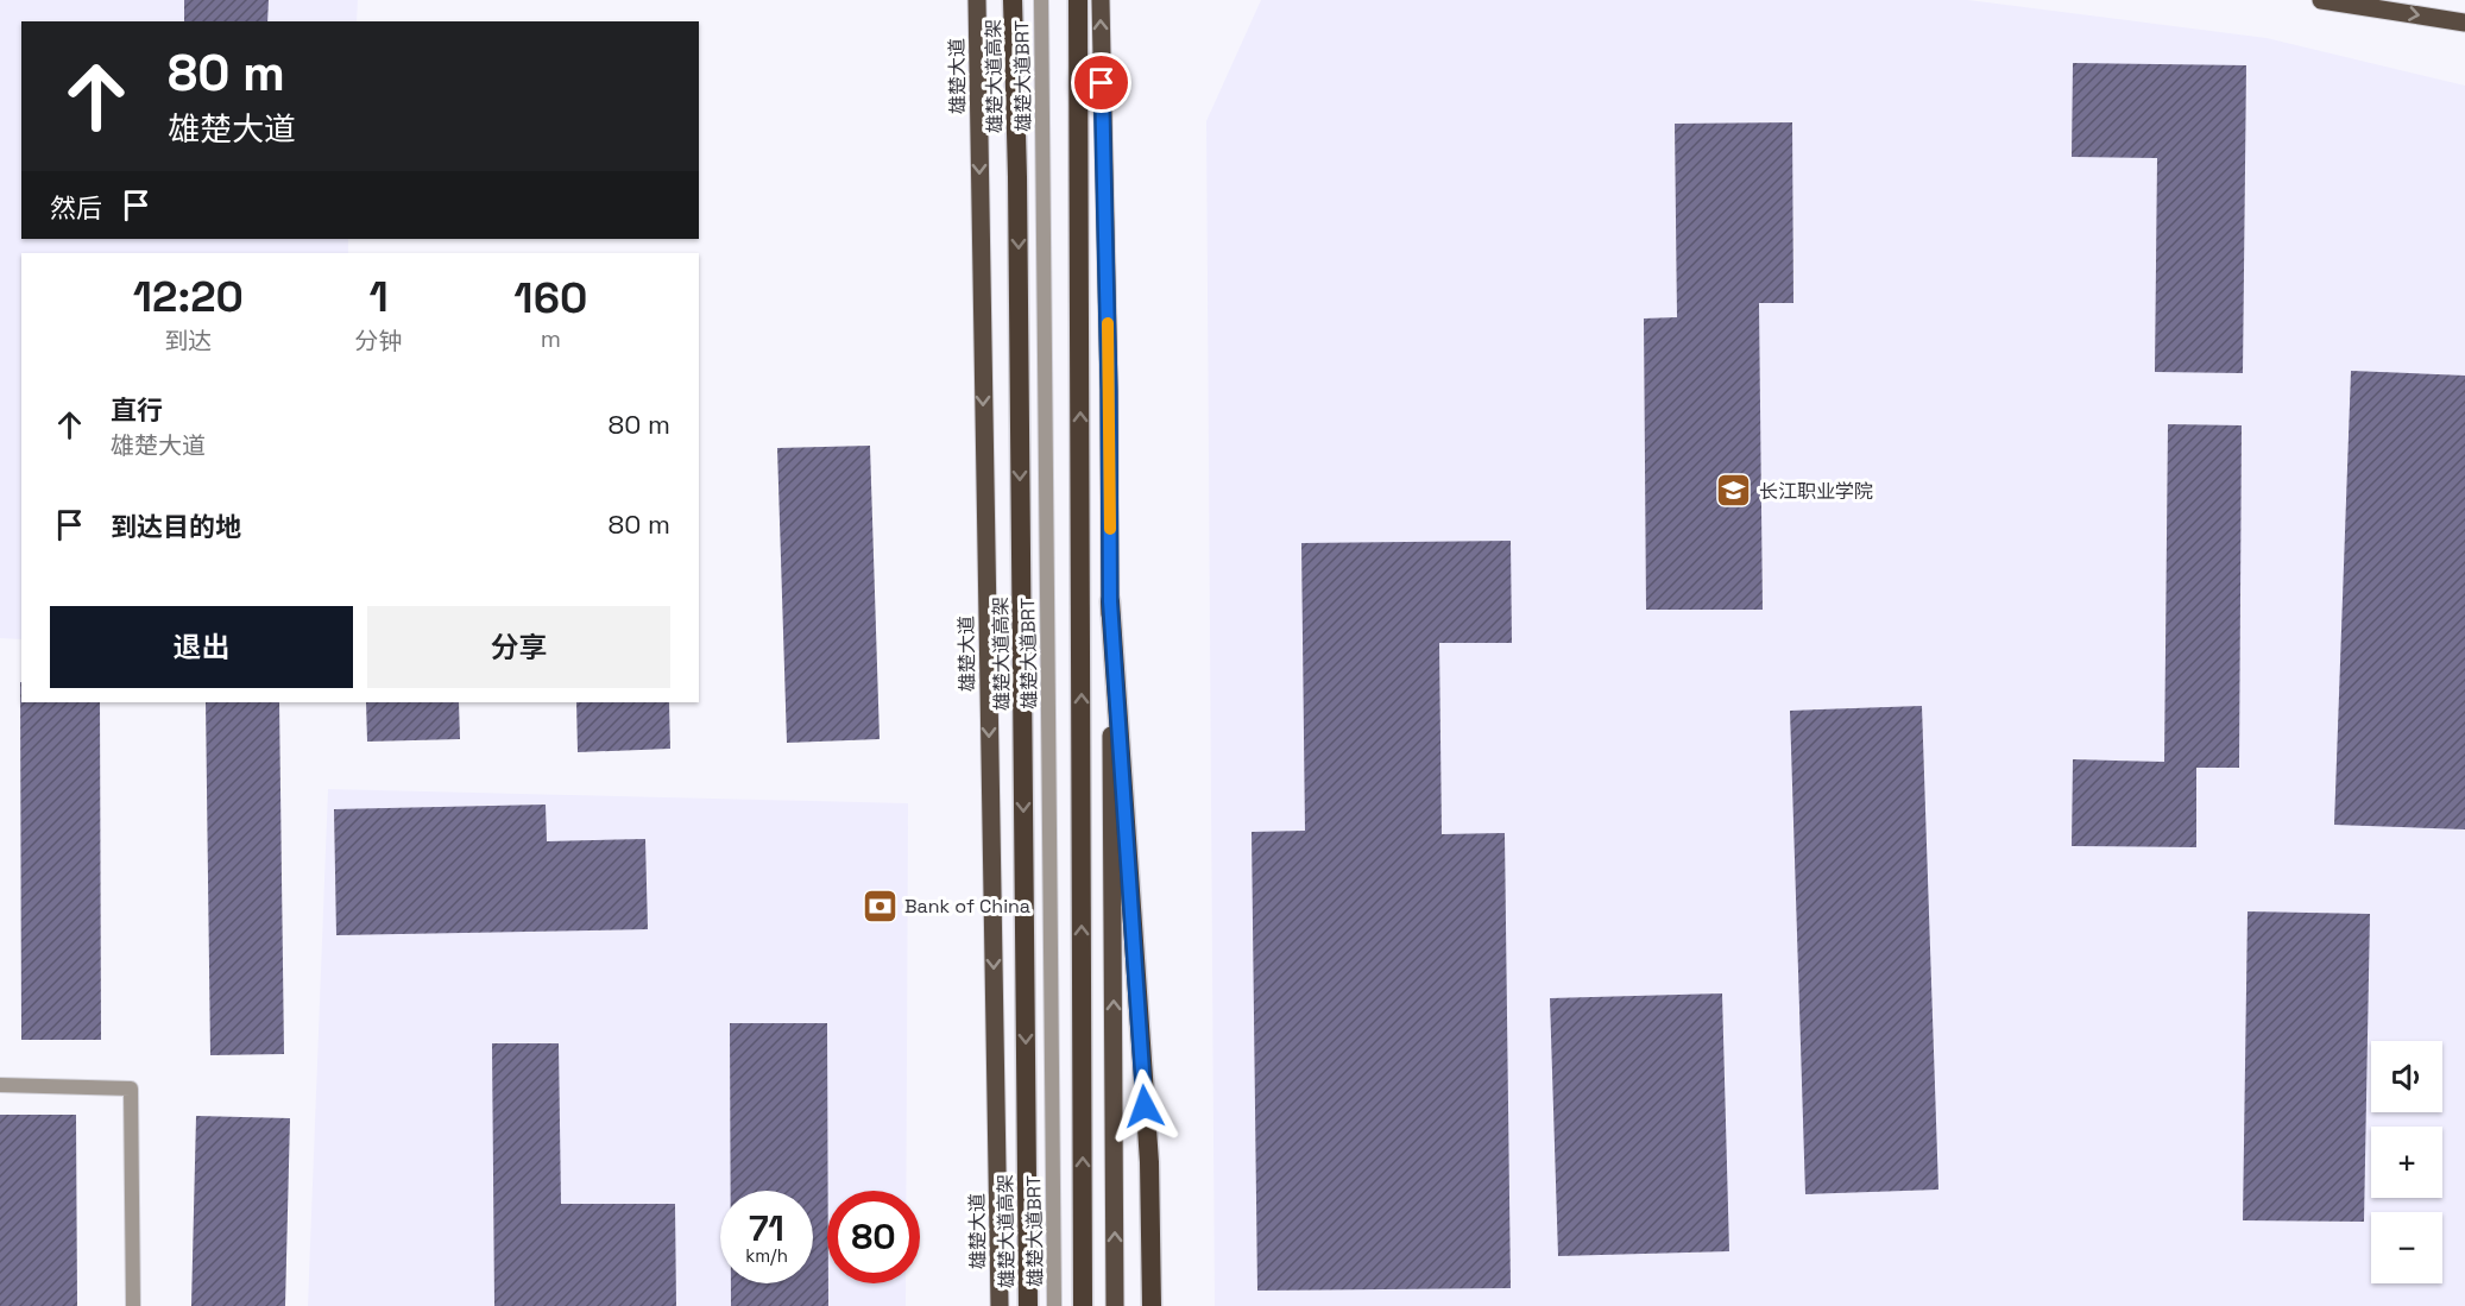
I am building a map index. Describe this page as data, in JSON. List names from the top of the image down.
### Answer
{
  "streets": {
    "highway": ["雄楚大道高架"],
    "main road": ["雄楚大道"],
    "street": ["雄楚大道BRT"]
  },
  "places": {
    "school or university": ["长江职业学院"],
    "bank": ["Bank of China"]
  },
  "page": {
    "turn": ["80 m", "雄楚大道"],
    "then": "然后",
    "eta": [
      "12:20",
      "到达",
      "1",
      "分钟",
      "160",
      "m"
    ],
    "list": [
      {
        "name": "直行",
        "note": "雄楚大道",
        "value": "80 m"
      },
      {
        "name": "到达目的地",
        "value": "80 m"
      }
    ],
    "buttons": ["退出", "分享"],
    "map_buttons": ["+", "−"],
    "speed": "71 km/h",
    "limit": "80"
  }
}
